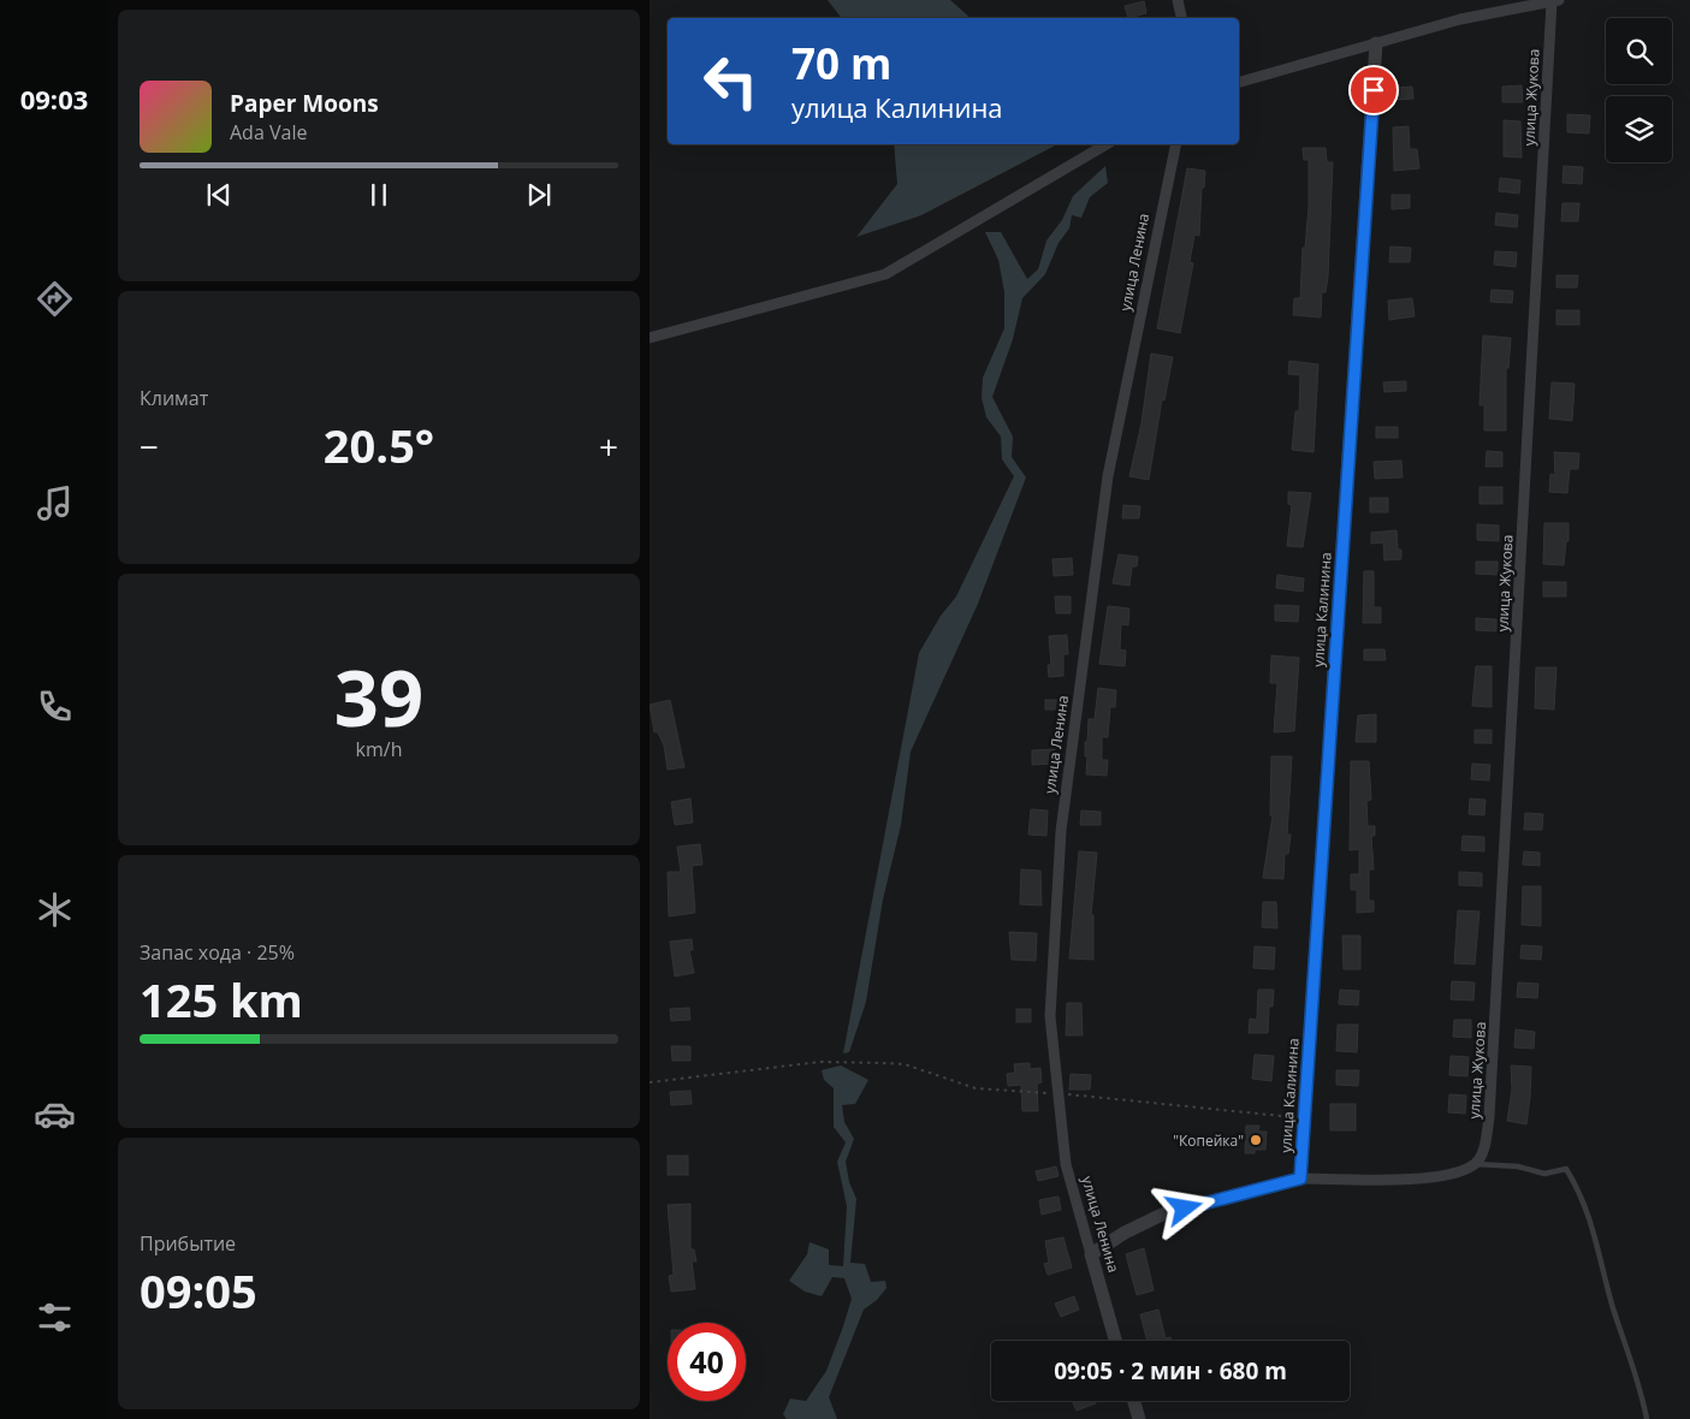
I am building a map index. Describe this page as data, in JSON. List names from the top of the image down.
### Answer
{
  "streets": {
    "street": ["улица Жукова", "улица Ленина", "улица Калинина"]
  },
  "places": ["\"Копейка\""],
  "page": {
    "tabs": "09:03",
    "turn": ["70 m", "улица Калинина"],
    "song": ["Paper Moons", "Ada Vale"],
    "tile": [
      "Климат",
      ["39", "km/h"],
      ["Запас хода · 25%", "125 km"],
      ["Прибытие", "09:05"]
    ],
    "heat": ["−", "20.5°", "+"],
    "limit": "40",
    "trip": "09:05 · 2 мин · 680 m"
  }
}
